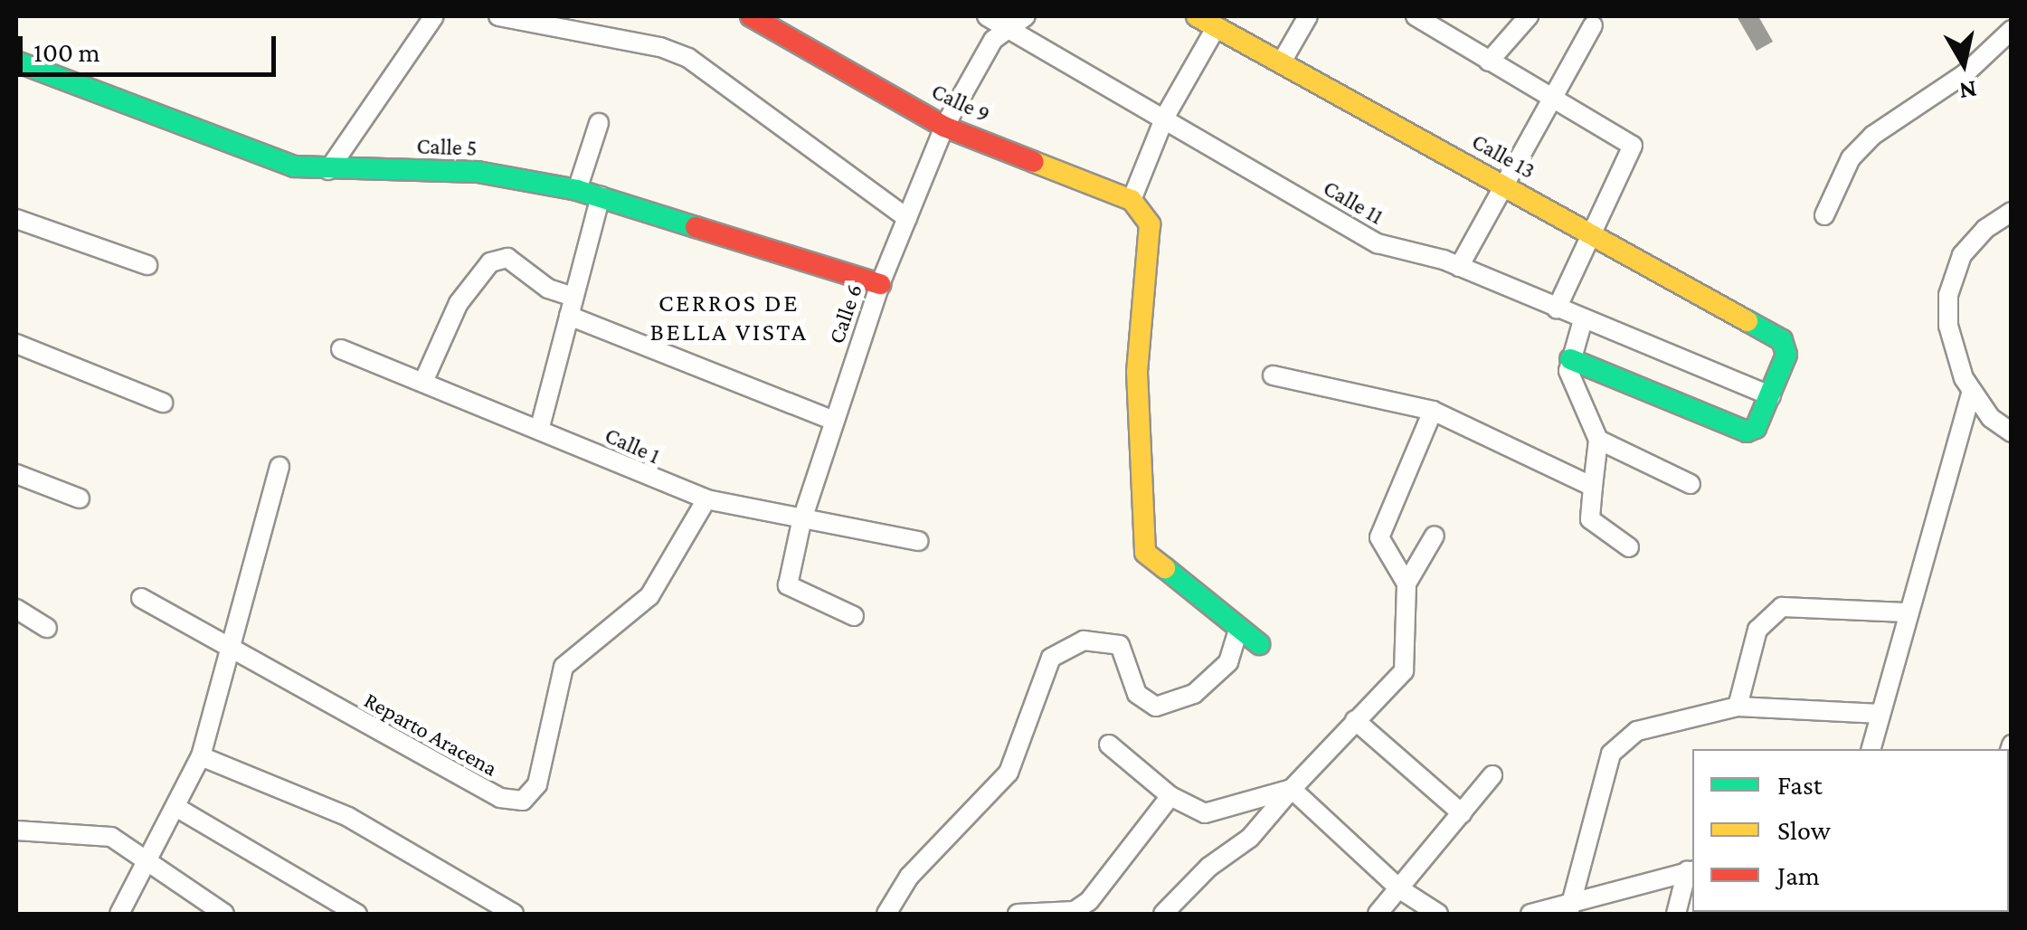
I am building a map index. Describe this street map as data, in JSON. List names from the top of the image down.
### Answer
{
  "streets": {
    "street": [
      "Calle 9",
      "Calle 5",
      "Calle 13",
      "Calle 11",
      "Calle 6",
      "Calle 1",
      "Reparto Aracena"
    ]
  },
  "crossings": [
    ["Calle 9", "Calle 6"],
    ["Calle 5", "Calle 6"],
    ["Calle 13", "Calle 11"],
    ["Calle 11", "Calle 6"],
    ["Calle 6", "Calle 1"],
    ["Calle 1", "Reparto Aracena"]
  ],
  "districts": ["CERROS DE BELLA VISTA"],
  "legend": ["Fast", "Slow", "Jam"],
  "scale_bar": "100 m",
  "north": "bottom"
}
